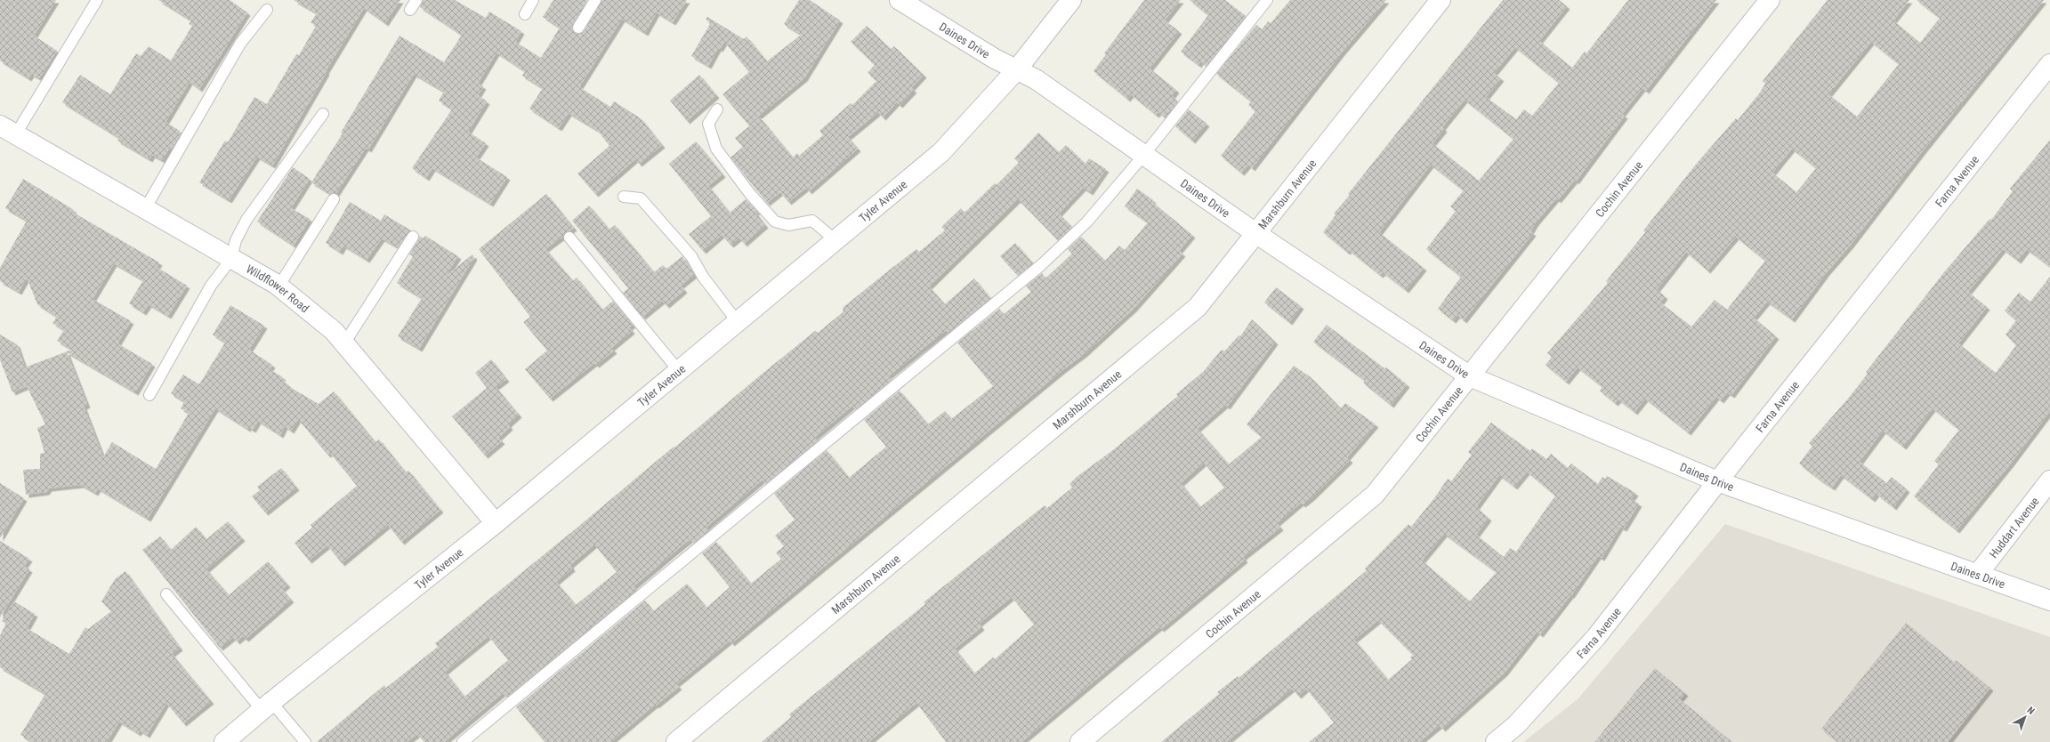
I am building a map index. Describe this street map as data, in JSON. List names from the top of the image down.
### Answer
{
  "streets": {
    "street": [
      "Daines Drive",
      "Farna Avenue",
      "Cochin Avenue",
      "Marshburn Avenue",
      "Tyler Avenue",
      "Wildflower Road",
      "Huddart Avenue"
    ]
  },
  "crossings": [
    ["Daines Drive", "Farna Avenue"],
    ["Daines Drive", "Cochin Avenue"],
    ["Daines Drive", "Marshburn Avenue"],
    ["Daines Drive", "Tyler Avenue"],
    ["Daines Drive", "Huddart Avenue"],
    ["Tyler Avenue", "Wildflower Road"]
  ],
  "north": "top right"
}
